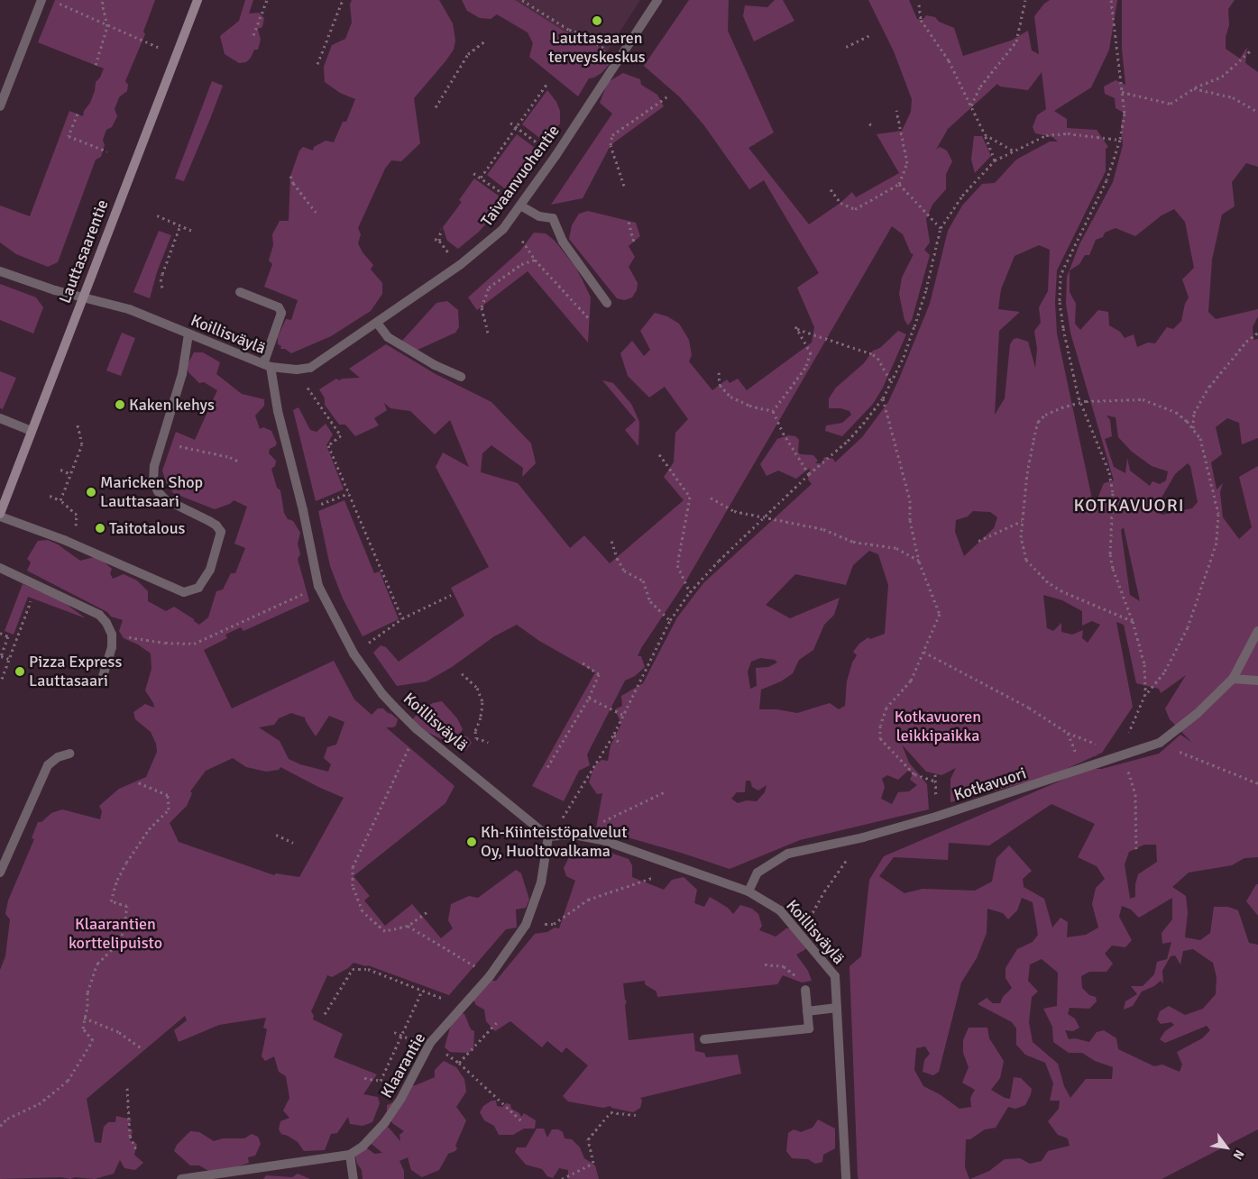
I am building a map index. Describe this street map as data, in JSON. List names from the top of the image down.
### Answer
{
  "streets": {
    "main road": ["Lauttasaarentie"],
    "street": [
      "Taivaanvuohentie",
      "Koillisväylä",
      "Kotkavuori",
      "Klaarantie"
    ]
  },
  "crossings": [
    ["Taivaanvuohentie", "Koillisväylä"],
    ["Lauttasaarentie", "Koillisväylä"],
    ["Koillisväylä", "Kotkavuori"],
    ["Koillisväylä", "Klaarantie"]
  ],
  "districts": ["KOTKAVUORI"],
  "parks": ["Kotkavuoren leikkipaikka", "Klaarantien korttelipuisto"],
  "places": [
    "Lauttasaaren terveyskeskus",
    "Kaken kehys",
    "Maricken Shop Lauttasaari",
    "Taitotalous",
    "Pizza Express Lauttasaari",
    "Kh-Kiinteistöpalvelut Oy, Huoltovalkama"
  ],
  "north": "bottom right"
}
